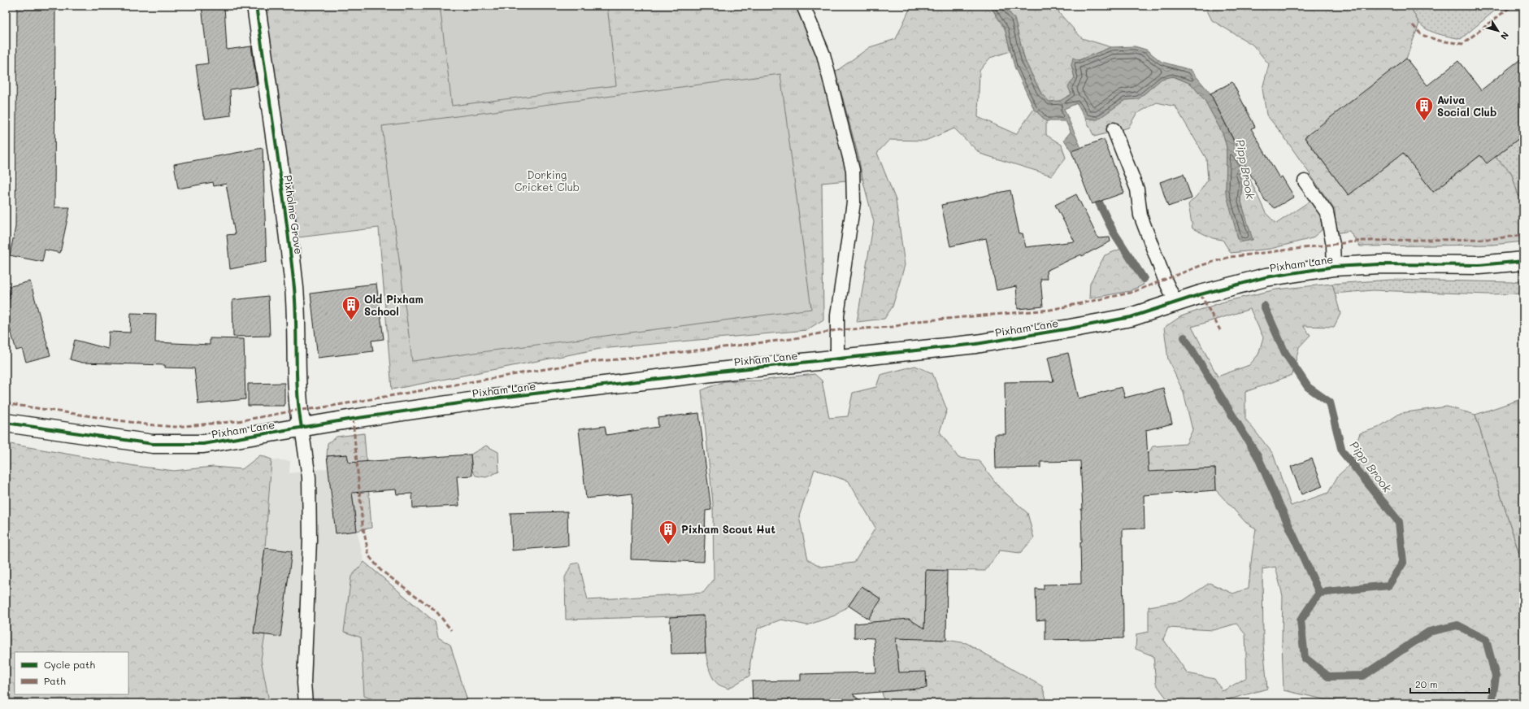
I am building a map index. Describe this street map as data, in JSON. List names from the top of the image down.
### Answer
{
  "streets": {
    "main road": ["Pixholme Grove", "Pixham Lane"]
  },
  "crossings": [
    ["Pixholme Grove", "Pixham Lane"]
  ],
  "water": ["Pipp Brook"],
  "parks": ["Dorking Cricket Club"],
  "places": {
    "building": ["Aviva Social Club", "Old Pixham School", "Pixham Scout Hut"]
  },
  "legend": ["Cycle path", "Path"],
  "scale_bar": "20 m",
  "north": "bottom right"
}
